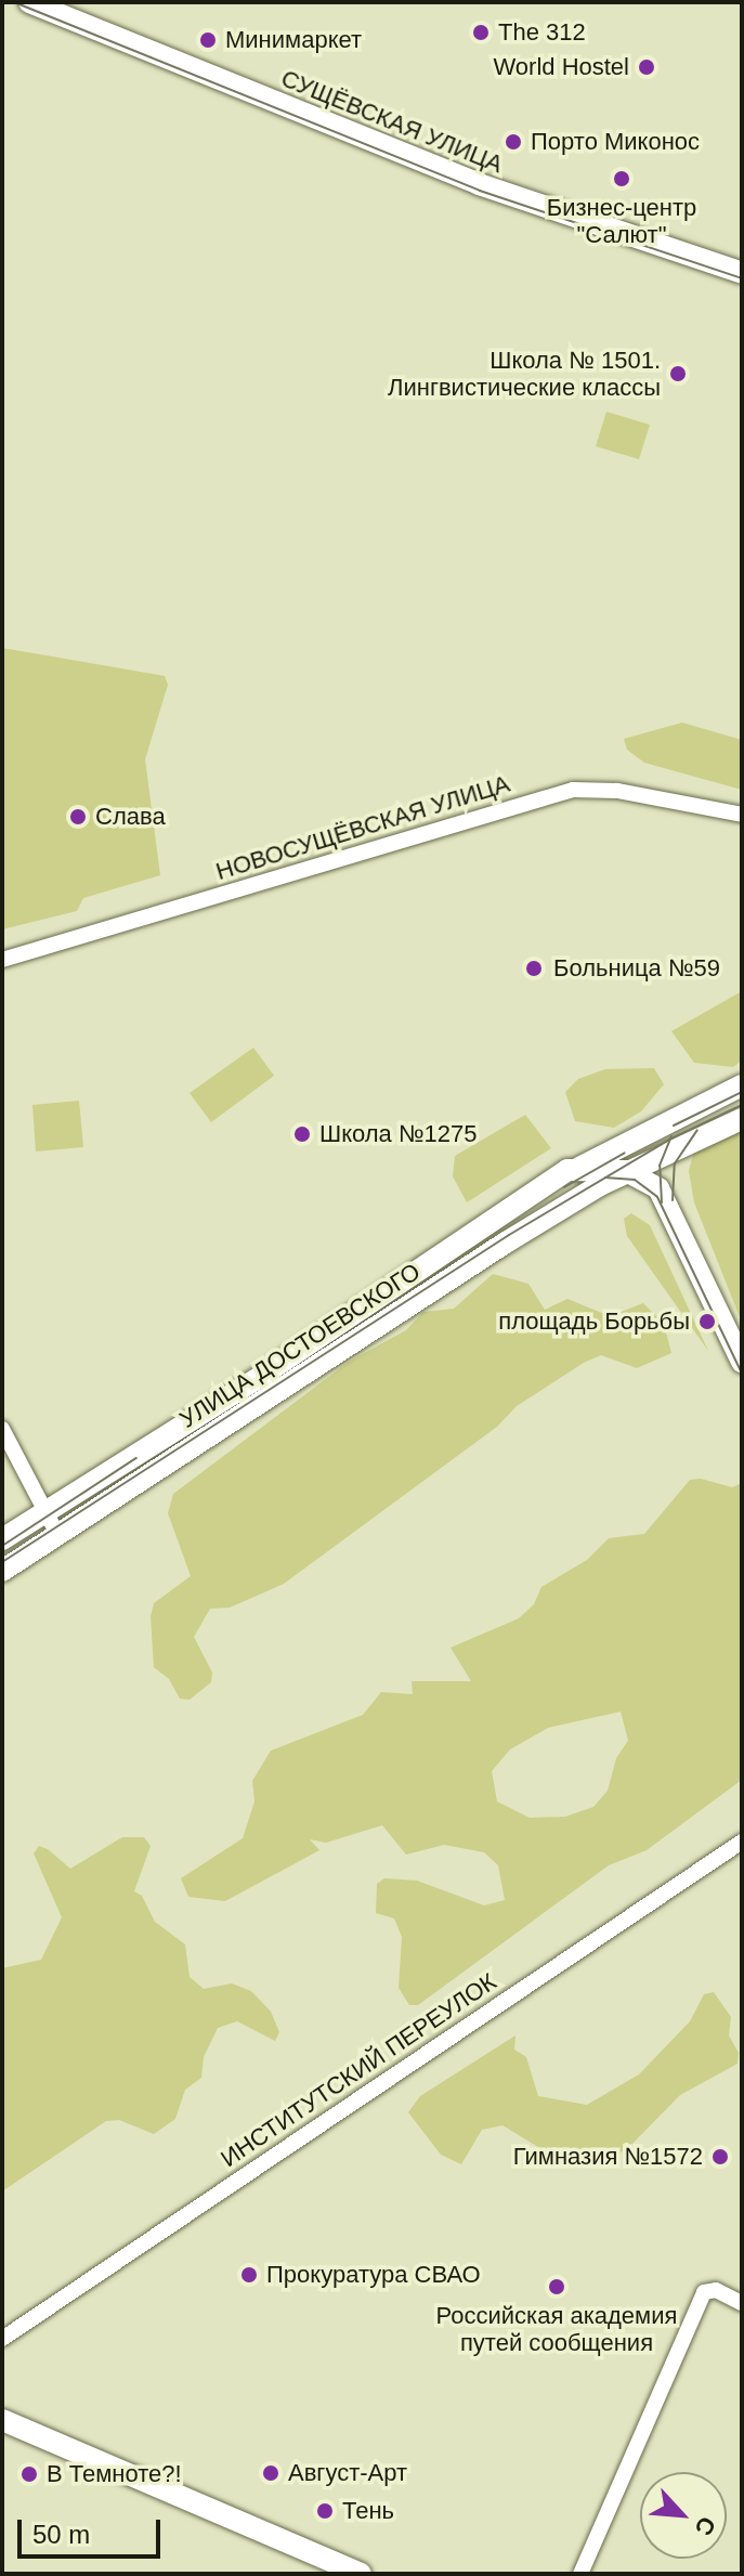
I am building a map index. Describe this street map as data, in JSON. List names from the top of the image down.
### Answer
{
  "streets": {
    "street": [
      "СУЩЁВСКАЯ УЛИЦА",
      "НОВОСУЩЁВСКАЯ УЛИЦА",
      "УЛИЦА ДОСТОЕВСКОГО",
      "ИНСТИТУТСКИЙ ПЕРЕУЛОК"
    ]
  },
  "places": [
    "The 312",
    "Минимаркет",
    "World Hostel",
    "Порто Миконос",
    "Бизнес-центр \"Салют\"",
    "Школа № 1501. Лингвистические классы",
    "Слава",
    "Больница №59",
    "Школа №1275",
    "площадь Борьбы",
    "Гимназия №1572",
    "Прокуратура СВАО",
    "Российская академия путей сообщения",
    "Август-Арт",
    "В Темноте?!",
    "Тень"
  ],
  "scale_bar": "50 m",
  "north": "bottom right"
}
